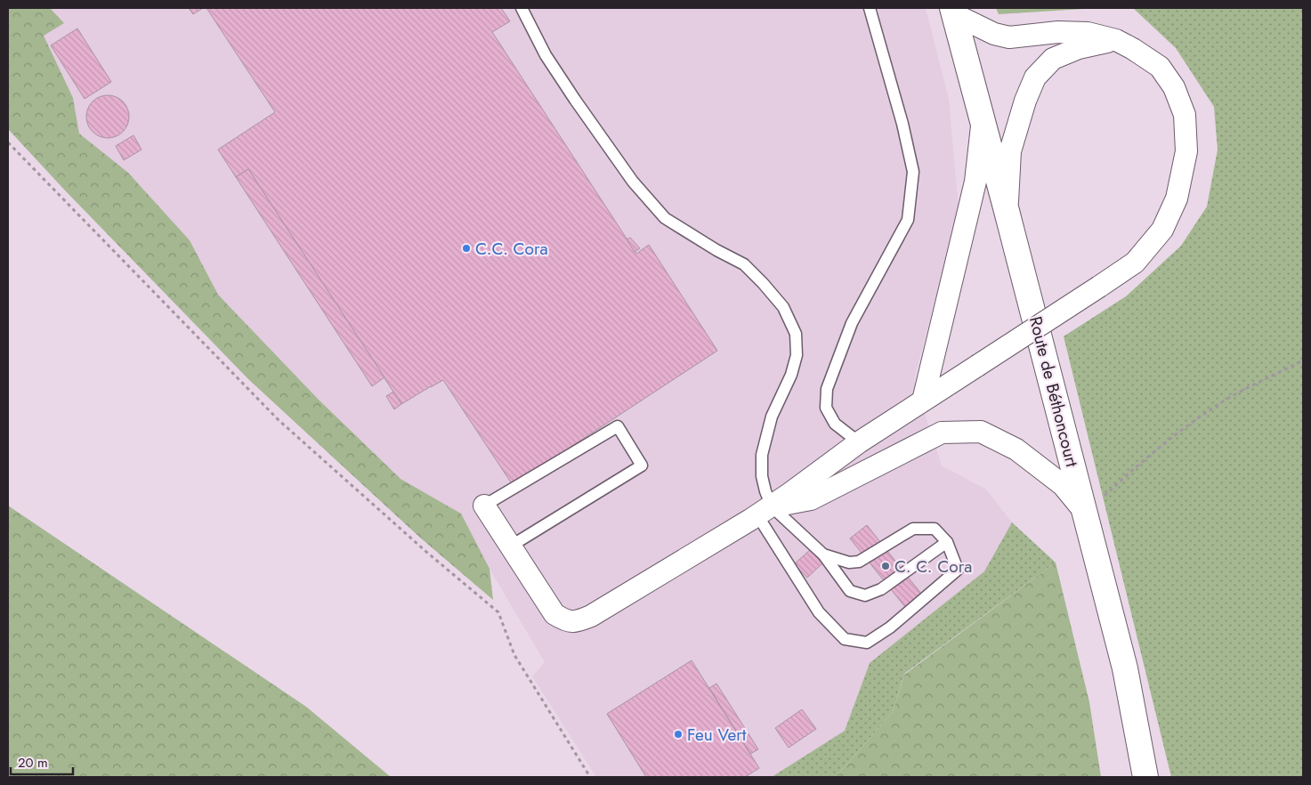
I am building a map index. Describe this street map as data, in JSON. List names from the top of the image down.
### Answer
{
  "streets": {
    "street": ["Route de Béthoncourt"]
  },
  "places": ["C.C. Cora", "C. C. Cora", "Feu Vert"],
  "scale_bar": "20 m"
}
